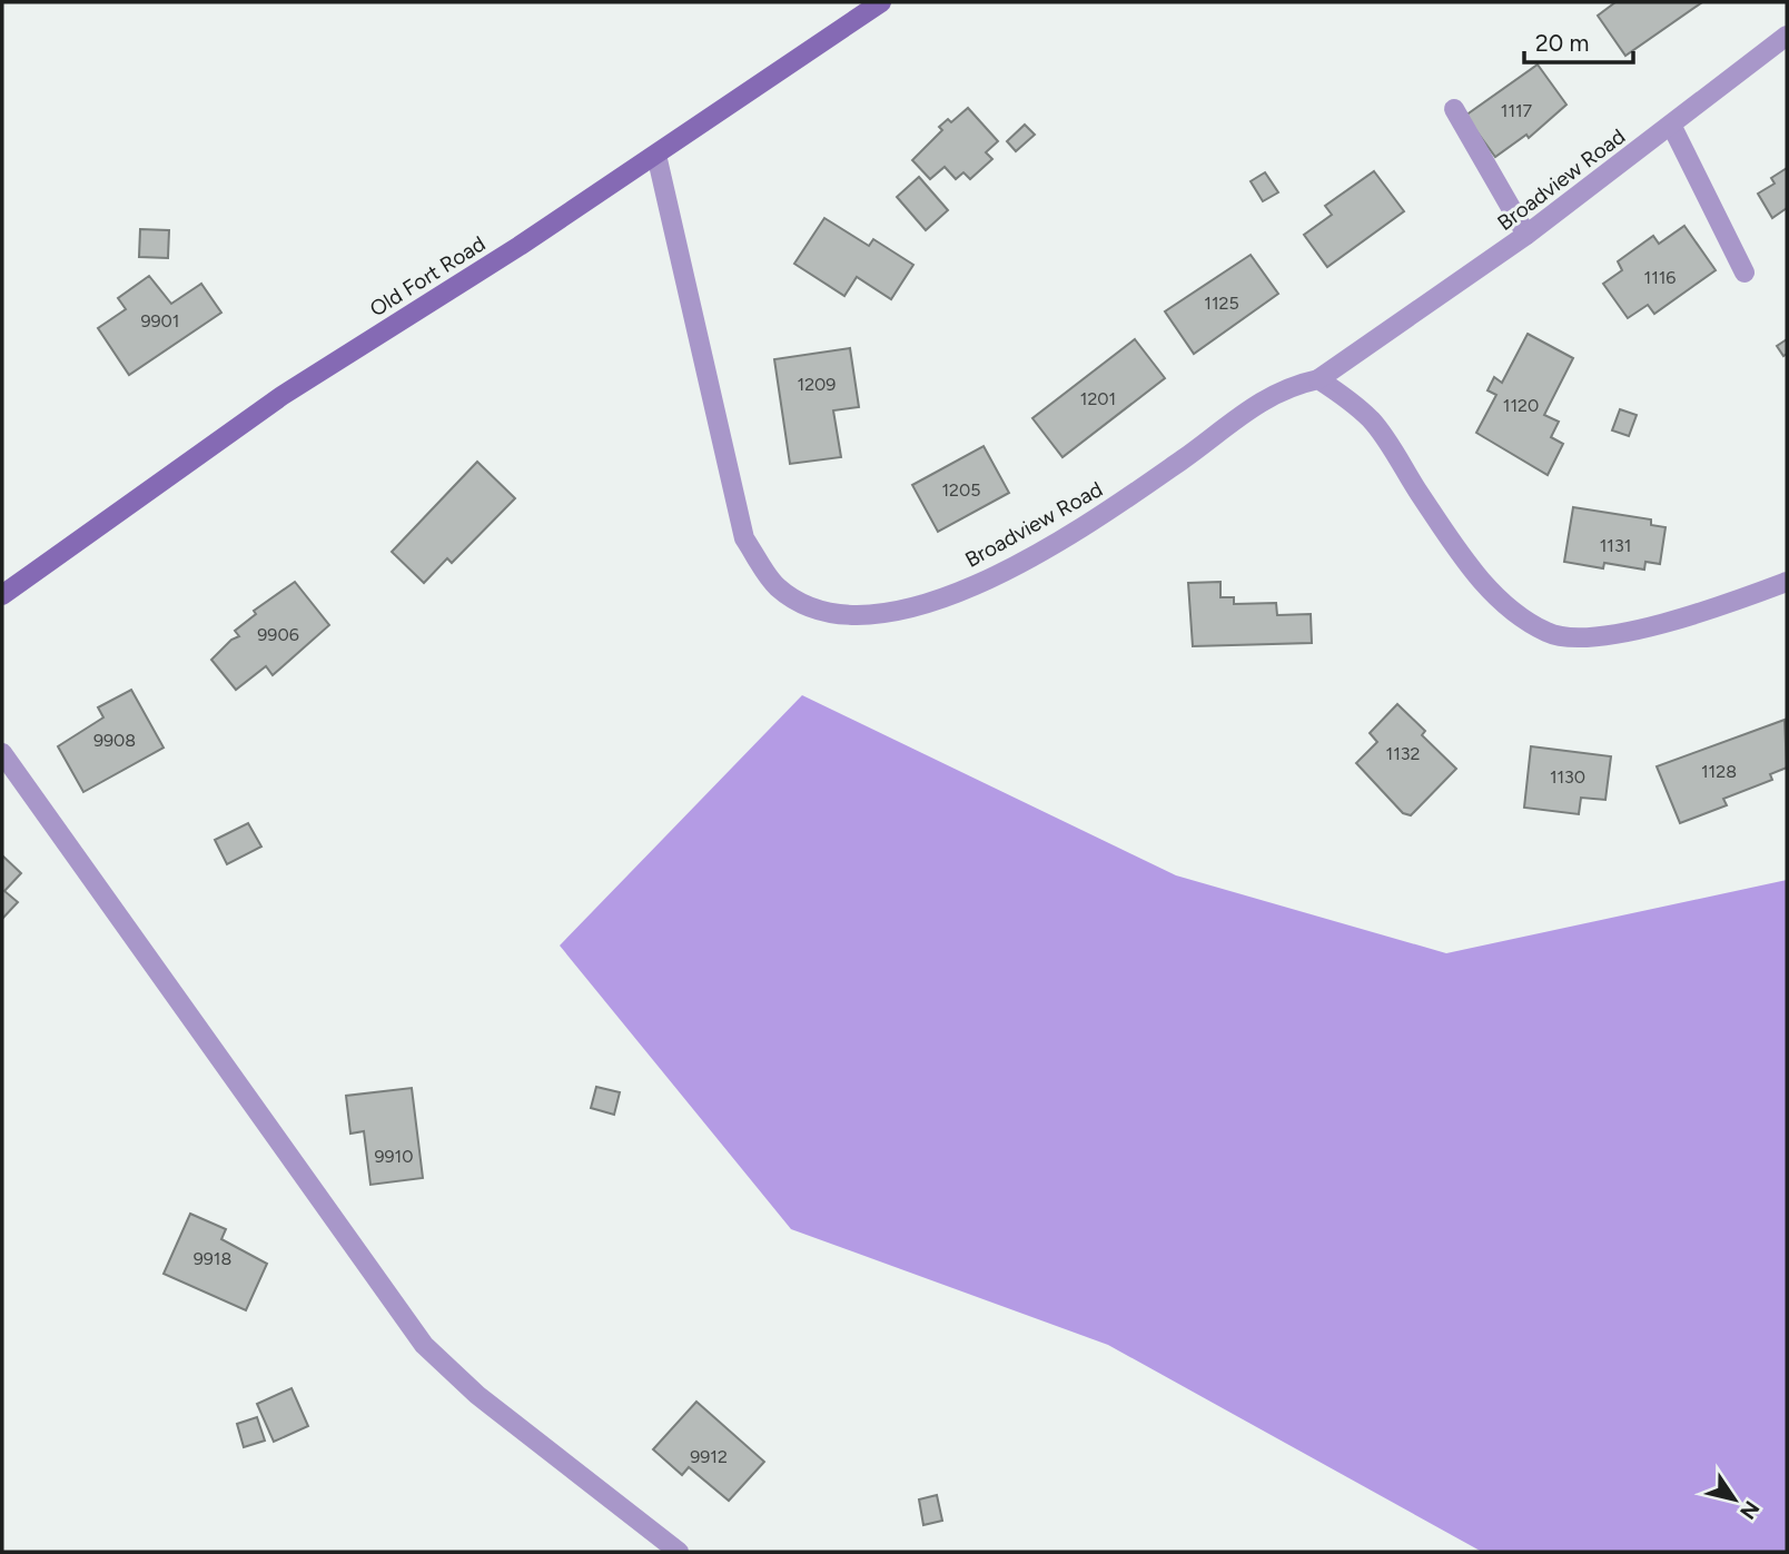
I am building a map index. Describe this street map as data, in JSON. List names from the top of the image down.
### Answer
{
  "streets": {
    "main road": ["Old Fort Road"],
    "street": ["Broadview Road"]
  },
  "crossings": [
    ["Broadview Road", "Old Fort Road"]
  ],
  "house_numbers": [
    "1117",
    "1116",
    "1125",
    "9901",
    "1209",
    "1201",
    "1120",
    "1205",
    "1131",
    "9906",
    "9908",
    "1132",
    "1128",
    "1130",
    "9910",
    "9918",
    "9912"
  ],
  "scale_bar": "20 m",
  "north": "bottom right"
}
